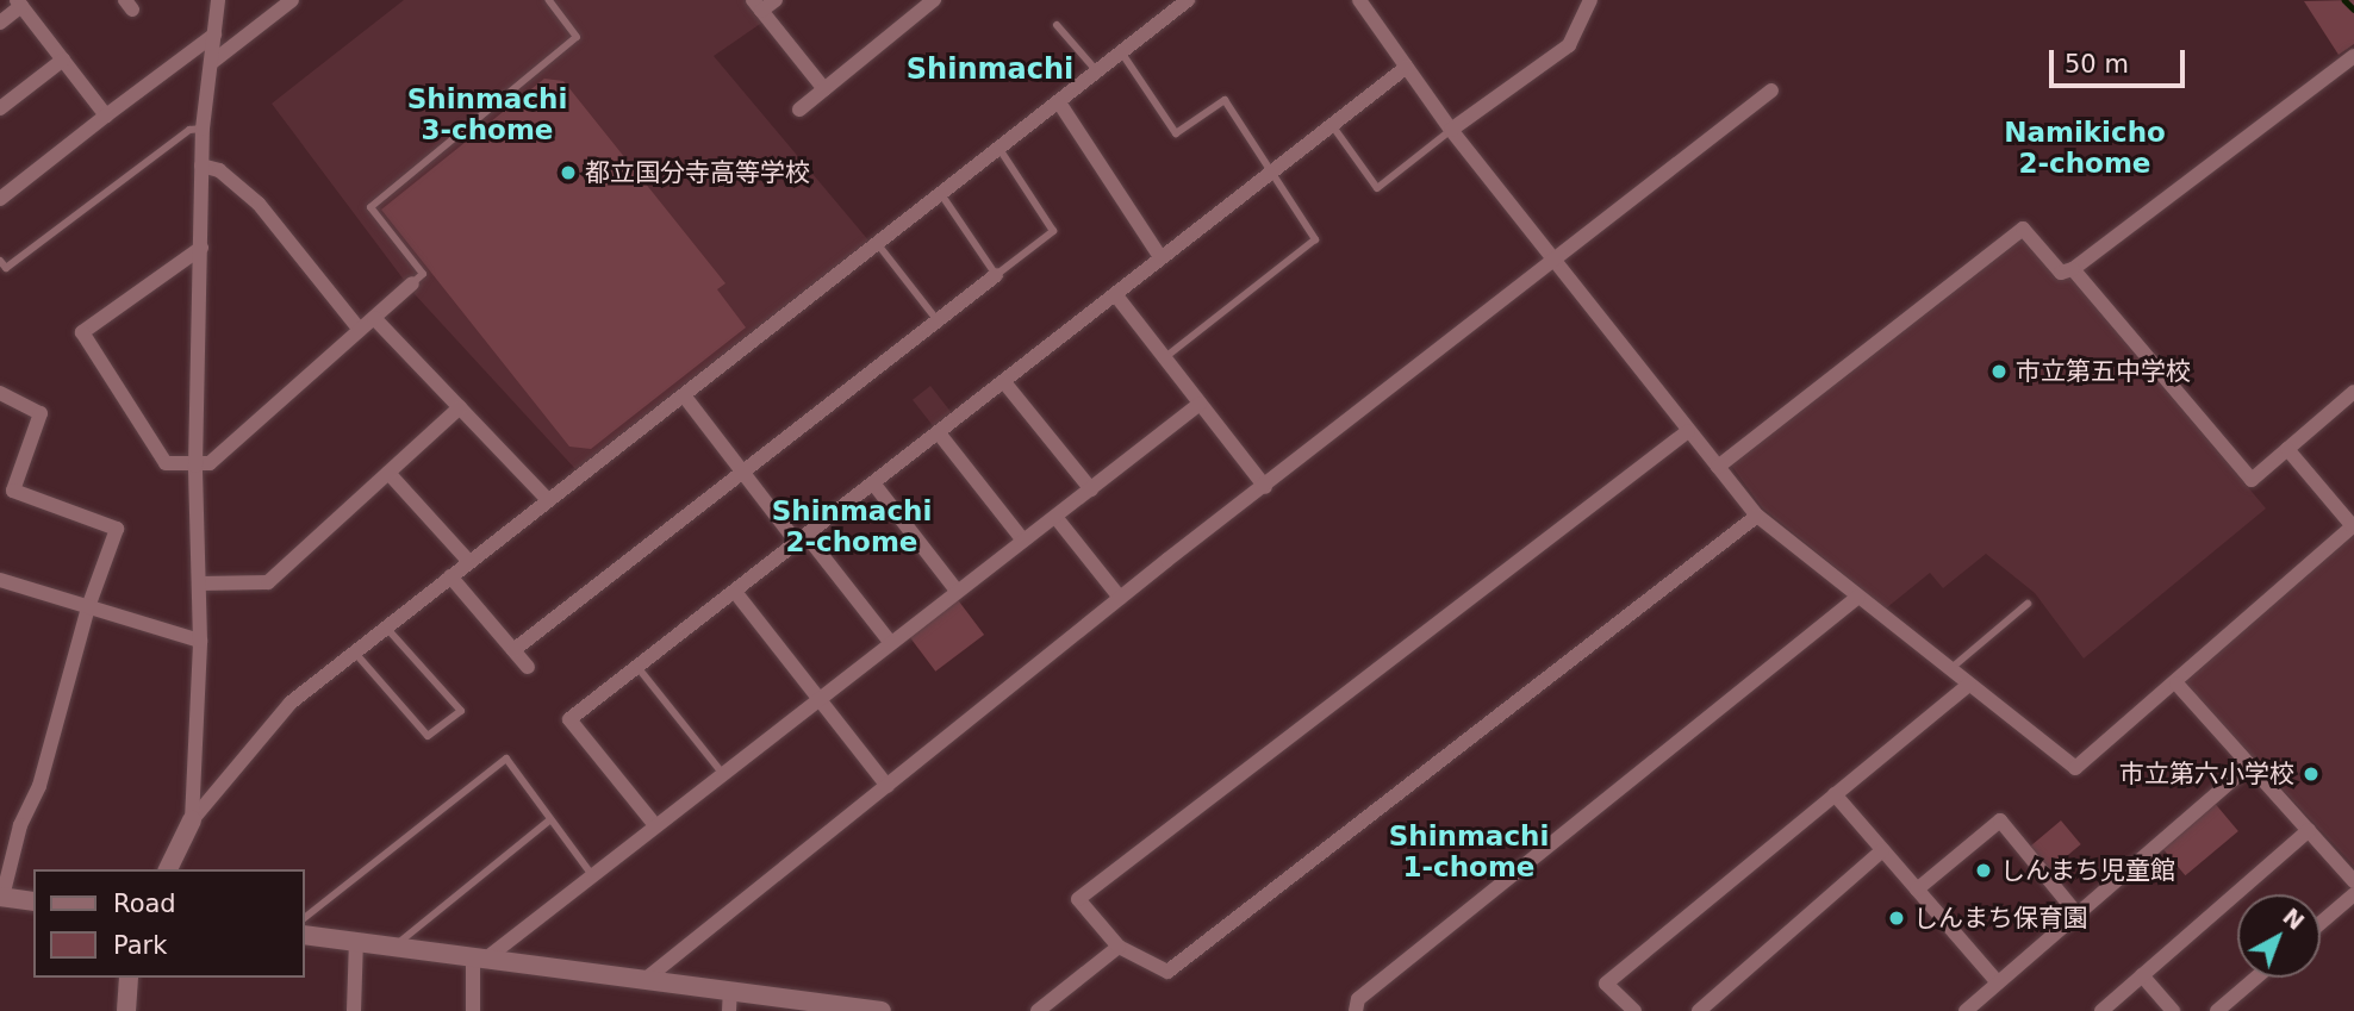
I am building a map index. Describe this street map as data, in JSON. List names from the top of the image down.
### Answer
{
  "districts": [
    "Shinmachi",
    "Shinmachi 3-chome",
    "Namikicho 2-chome",
    "Shinmachi 2-chome",
    "Shinmachi 1-chome"
  ],
  "places": [
    "都立国分寺高等学校",
    "市立第五中学校",
    "市立第六小学校",
    "しんまち児童館",
    "しんまち保育園"
  ],
  "legend": ["Road", "Park"],
  "scale_bar": "50 m",
  "north": "top right"
}
